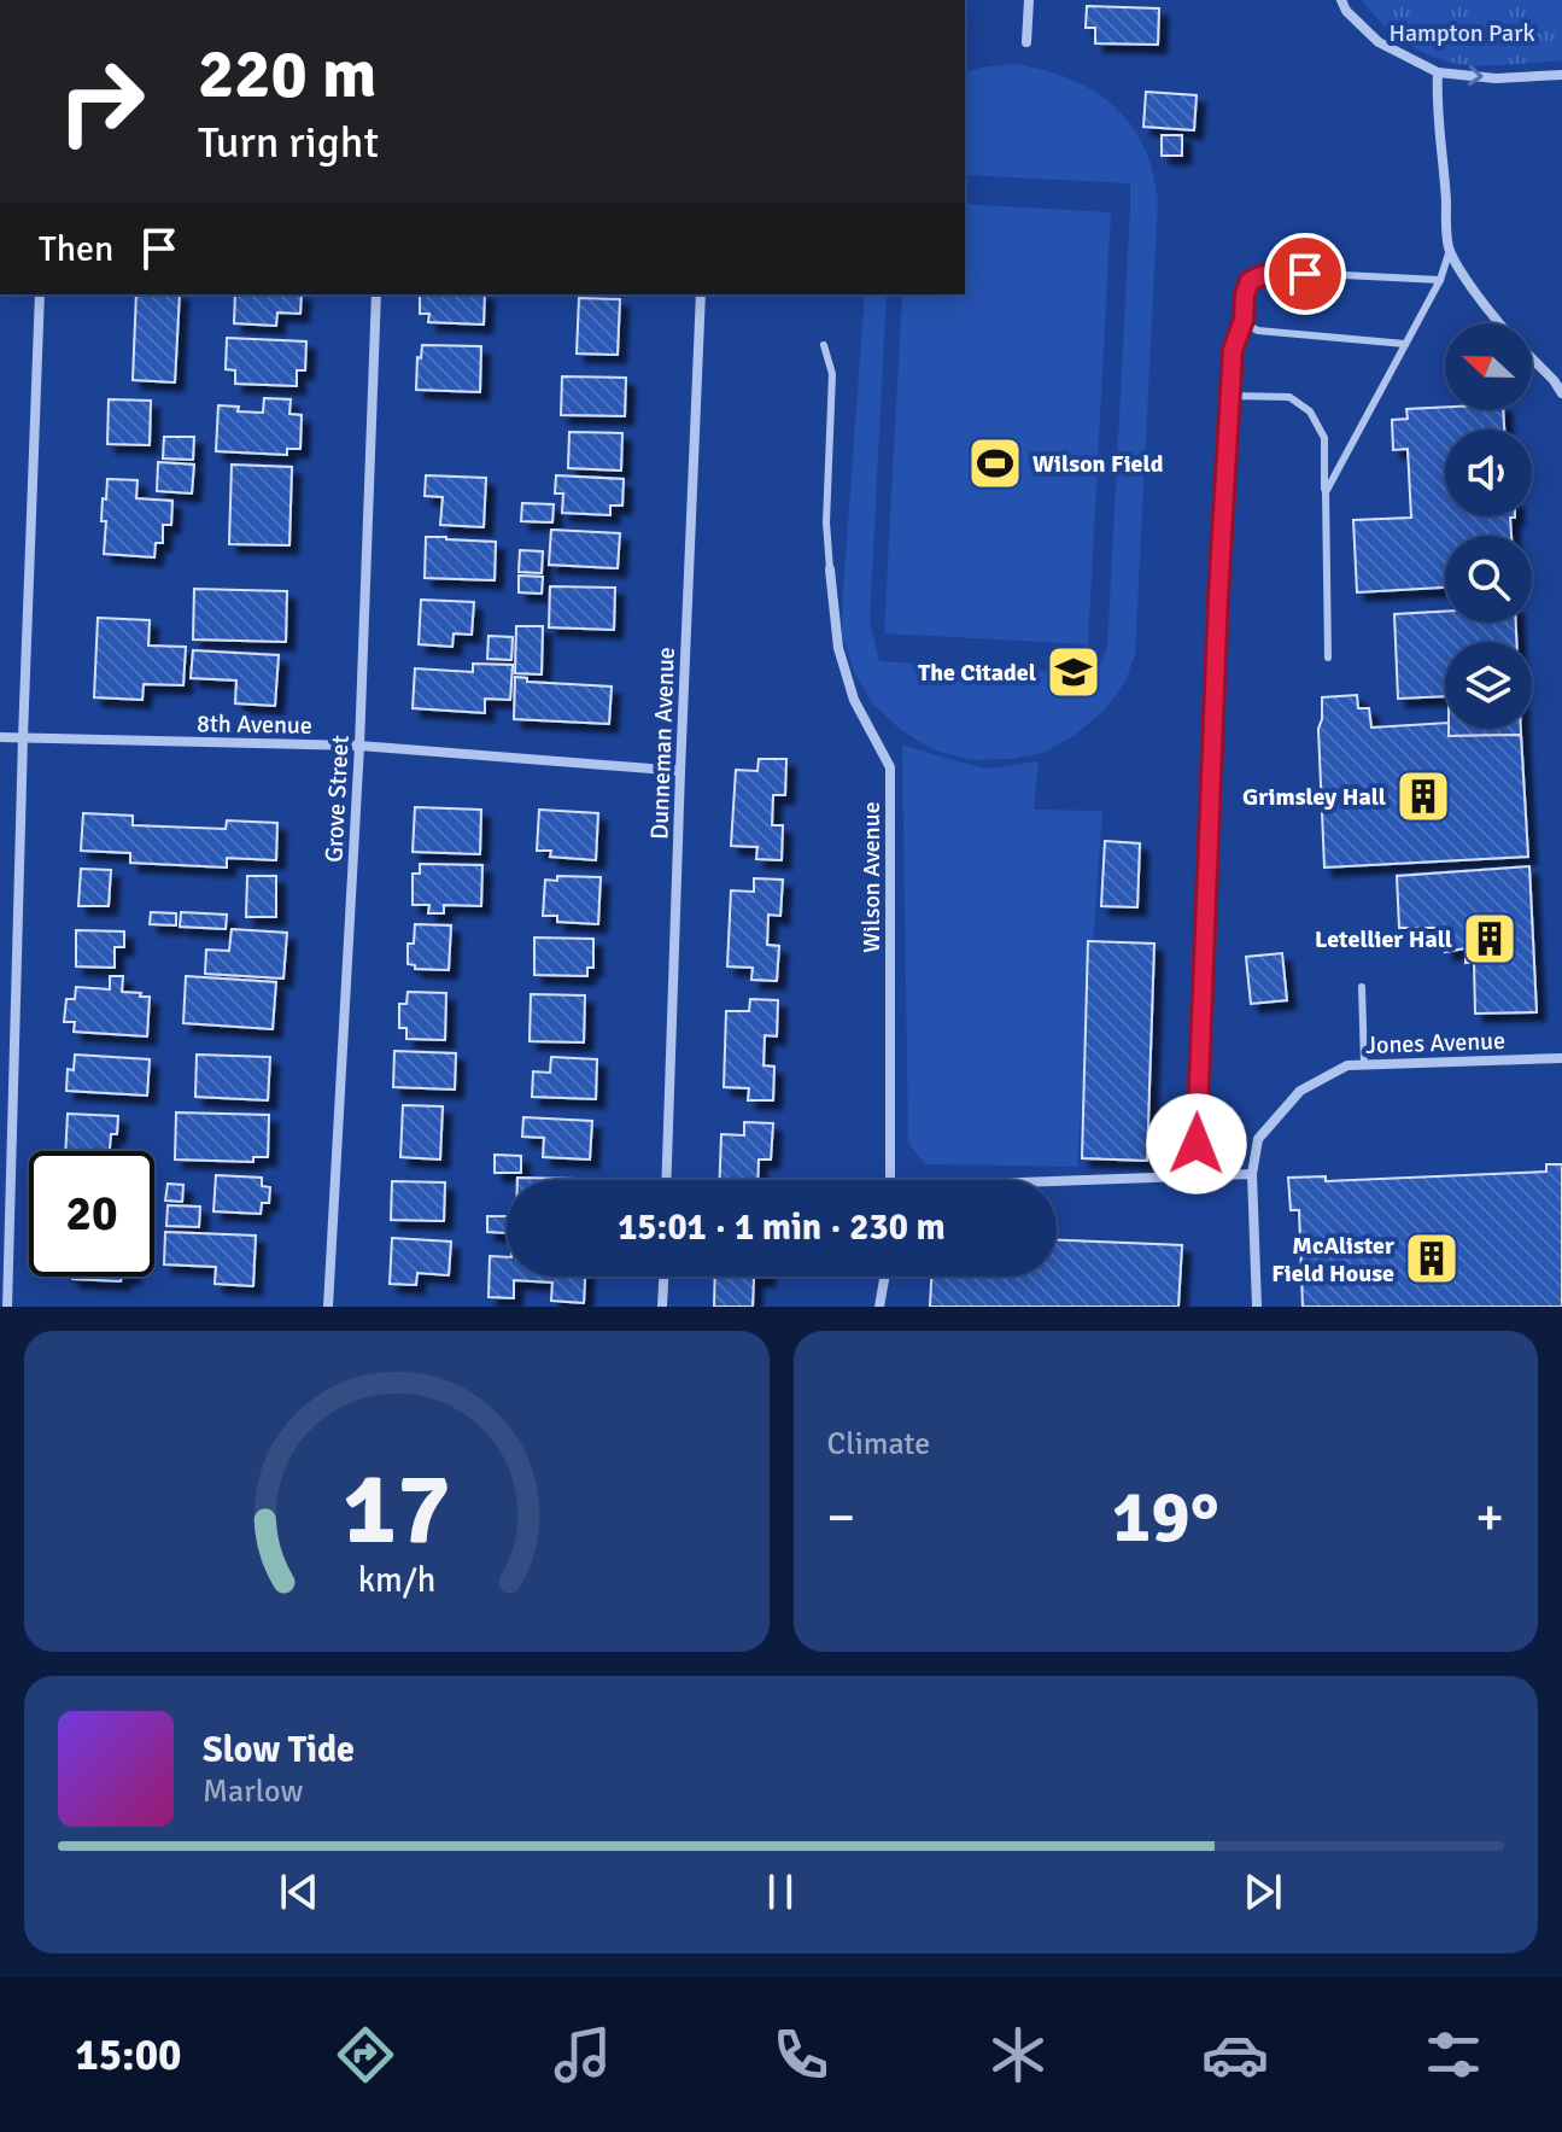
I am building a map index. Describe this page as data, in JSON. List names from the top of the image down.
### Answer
{
  "streets": {
    "street": [
      "8th Avenue",
      "Dunneman Avenue",
      "Grove Street",
      "Wilson Avenue",
      "Jones Avenue"
    ]
  },
  "crossings": [
    ["8th Avenue", "Dunneman Avenue"],
    ["8th Avenue", "Grove Street"]
  ],
  "parks": ["Hampton Park"],
  "places": {
    "sports": ["Wilson Field"],
    "school or university": ["The Citadel"],
    "building": ["Grimsley Hall", "Letellier Hall", "McAlister Field House"]
  },
  "north": "left",
  "page": {
    "turn": ["220 m", "Turn right"],
    "then": "Then",
    "limit": "20",
    "trip": "15:01 · 1 min · 230 m",
    "tile": "Climate",
    "heat": ["−", "19°", "+"],
    "song": ["Slow Tide", "Marlow"],
    "tabs": "15:00",
    "gauge": ["17", "km/h"]
  }
}
